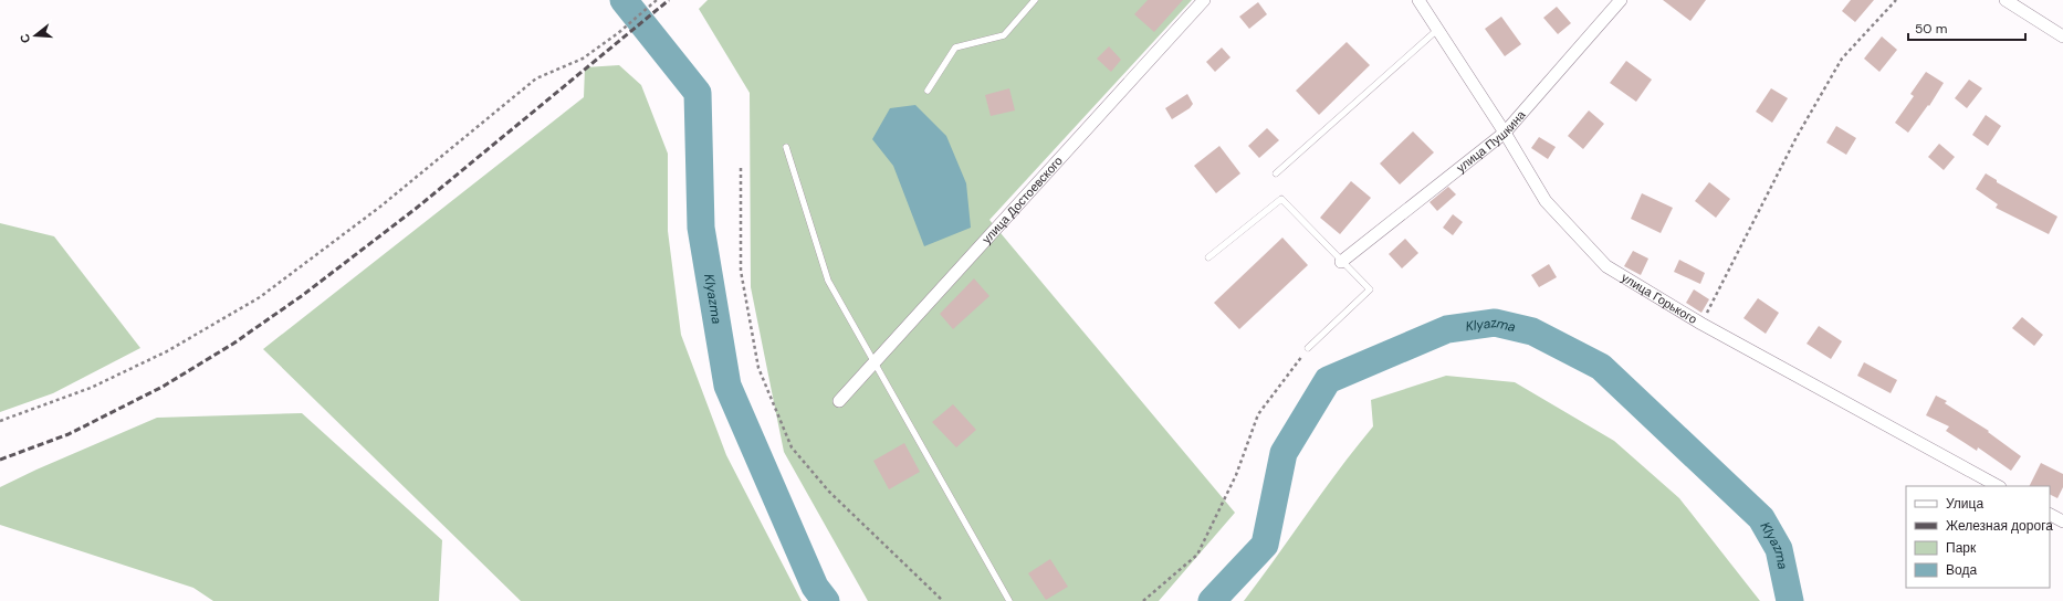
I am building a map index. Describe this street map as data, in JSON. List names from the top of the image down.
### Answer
{
  "streets": {
    "street": ["улица Пушкина", "улица Достоевского", "улица Горького"]
  },
  "crossings": [
    ["улица Пушкина", "улица Горького"]
  ],
  "water": ["Klyazma"],
  "legend": [
    "Улица",
    "Железная дорога",
    "Парк",
    "Вода"
  ],
  "scale_bar": "50 m",
  "north": "left"
}
